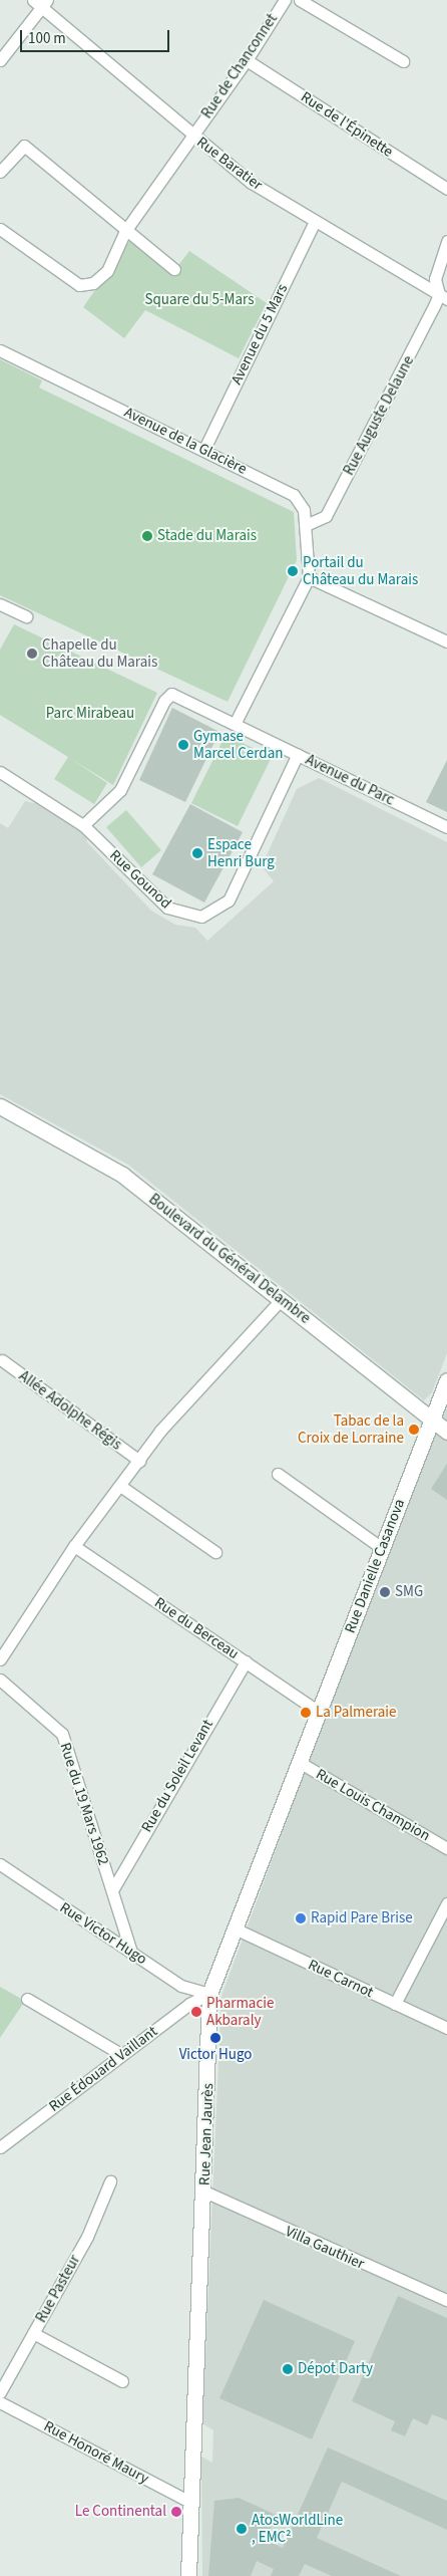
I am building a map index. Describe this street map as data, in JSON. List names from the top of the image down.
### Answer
{
  "streets": {
    "street": [
      "Rue de Chanconnet",
      "Rue de l'Épinette",
      "Rue Baratier",
      "Avenue du 5 Mars",
      "Rue Auguste Delaune",
      "Avenue de la Glacière",
      "Avenue du Parc",
      "Rue Gounod",
      "Boulevard du Général Delambre",
      "Allée Adolphe Régis",
      "Rue Danielle Casanova",
      "Rue du Berceau",
      "Rue du Soleil Levant",
      "Rue du 19 Mars 1962",
      "Rue Louis Champion",
      "Rue Victor Hugo",
      "Rue Carnot",
      "Rue Édouard Vaillant",
      "Rue Jean Jaurès",
      "Villa Gauthier",
      "Rue Pasteur",
      "Rue Honoré Maury"
    ]
  },
  "crossings": [
    ["Rue de Chanconnet", "Rue de l'Épinette"],
    ["Rue de Chanconnet", "Rue Baratier"],
    ["Rue Baratier", "Avenue du 5 Mars"],
    ["Rue Baratier", "Rue Auguste Delaune"],
    ["Avenue du 5 Mars", "Avenue de la Glacière"],
    ["Rue Auguste Delaune", "Avenue de la Glacière"],
    ["Avenue du Parc", "Rue Gounod"],
    ["Boulevard du Général Delambre", "Rue Danielle Casanova"],
    ["Rue Danielle Casanova", "Rue du Berceau"],
    ["Rue Danielle Casanova", "Rue Jean Jaurès"],
    ["Rue du Berceau", "Rue du Soleil Levant"],
    ["Rue du Berceau", "Rue Jean Jaurès"],
    ["Rue du Soleil Levant", "Rue du 19 Mars 1962"],
    ["Rue du 19 Mars 1962", "Rue Victor Hugo"],
    ["Rue Louis Champion", "Rue Jean Jaurès"],
    ["Rue Victor Hugo", "Rue Édouard Vaillant"],
    ["Rue Victor Hugo", "Rue Jean Jaurès"],
    ["Rue Carnot", "Rue Jean Jaurès"],
    ["Rue Édouard Vaillant", "Rue Jean Jaurès"],
    ["Rue Jean Jaurès", "Villa Gauthier"],
    ["Rue Jean Jaurès", "Rue Honoré Maury"]
  ],
  "parks": ["Square du 5-Mars", "Parc Mirabeau"],
  "places": [
    "Stade du Marais",
    "Portail du Château du Marais",
    "Chapelle du Château du Marais",
    "Gymase Marcel Cerdan",
    "Espace Henri Burg",
    "Tabac de la Croix de Lorraine",
    "SMG",
    "La Palmeraie",
    "Rapid Pare Brise",
    "Pharmacie Akbaraly",
    "Victor Hugo",
    "Dépot Darty",
    "Le Continental",
    "AtosWorldLine , EMC²"
  ],
  "scale_bar": "100 m"
}
